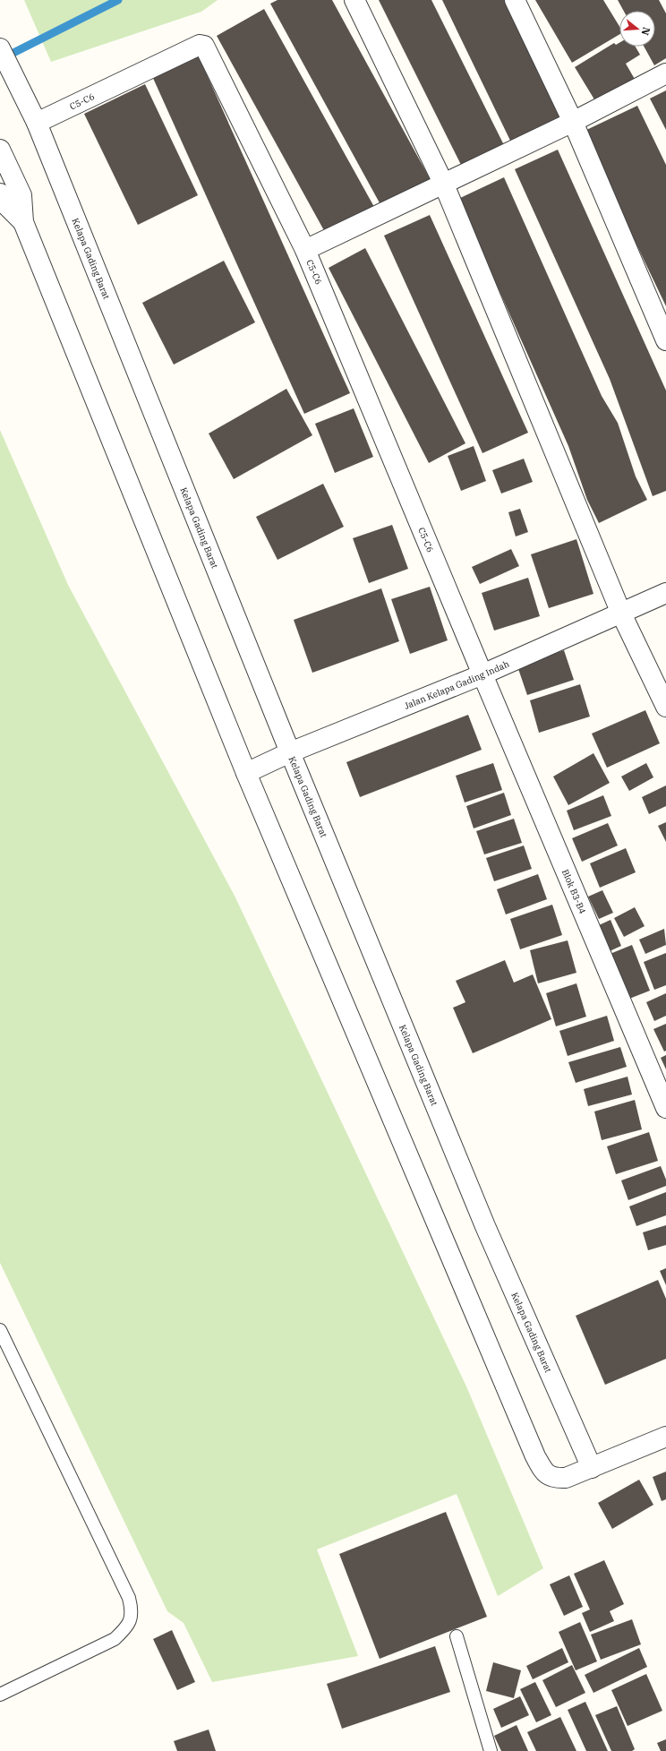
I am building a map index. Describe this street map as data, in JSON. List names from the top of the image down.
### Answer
{
  "streets": {
    "street": [
      "C5-C6",
      "Kelapa Gading Barat",
      "Jalan Kelapa Gading Indah",
      "Blok B3-B4"
    ]
  },
  "crossings": [
    ["C5-C6", "Kelapa Gading Barat"],
    ["C5-C6", "Jalan Kelapa Gading Indah"],
    ["C5-C6", "Blok B3-B4"],
    ["Kelapa Gading Barat", "Jalan Kelapa Gading Indah"],
    ["Jalan Kelapa Gading Indah", "Blok B3-B4"]
  ],
  "north": "right"
}
